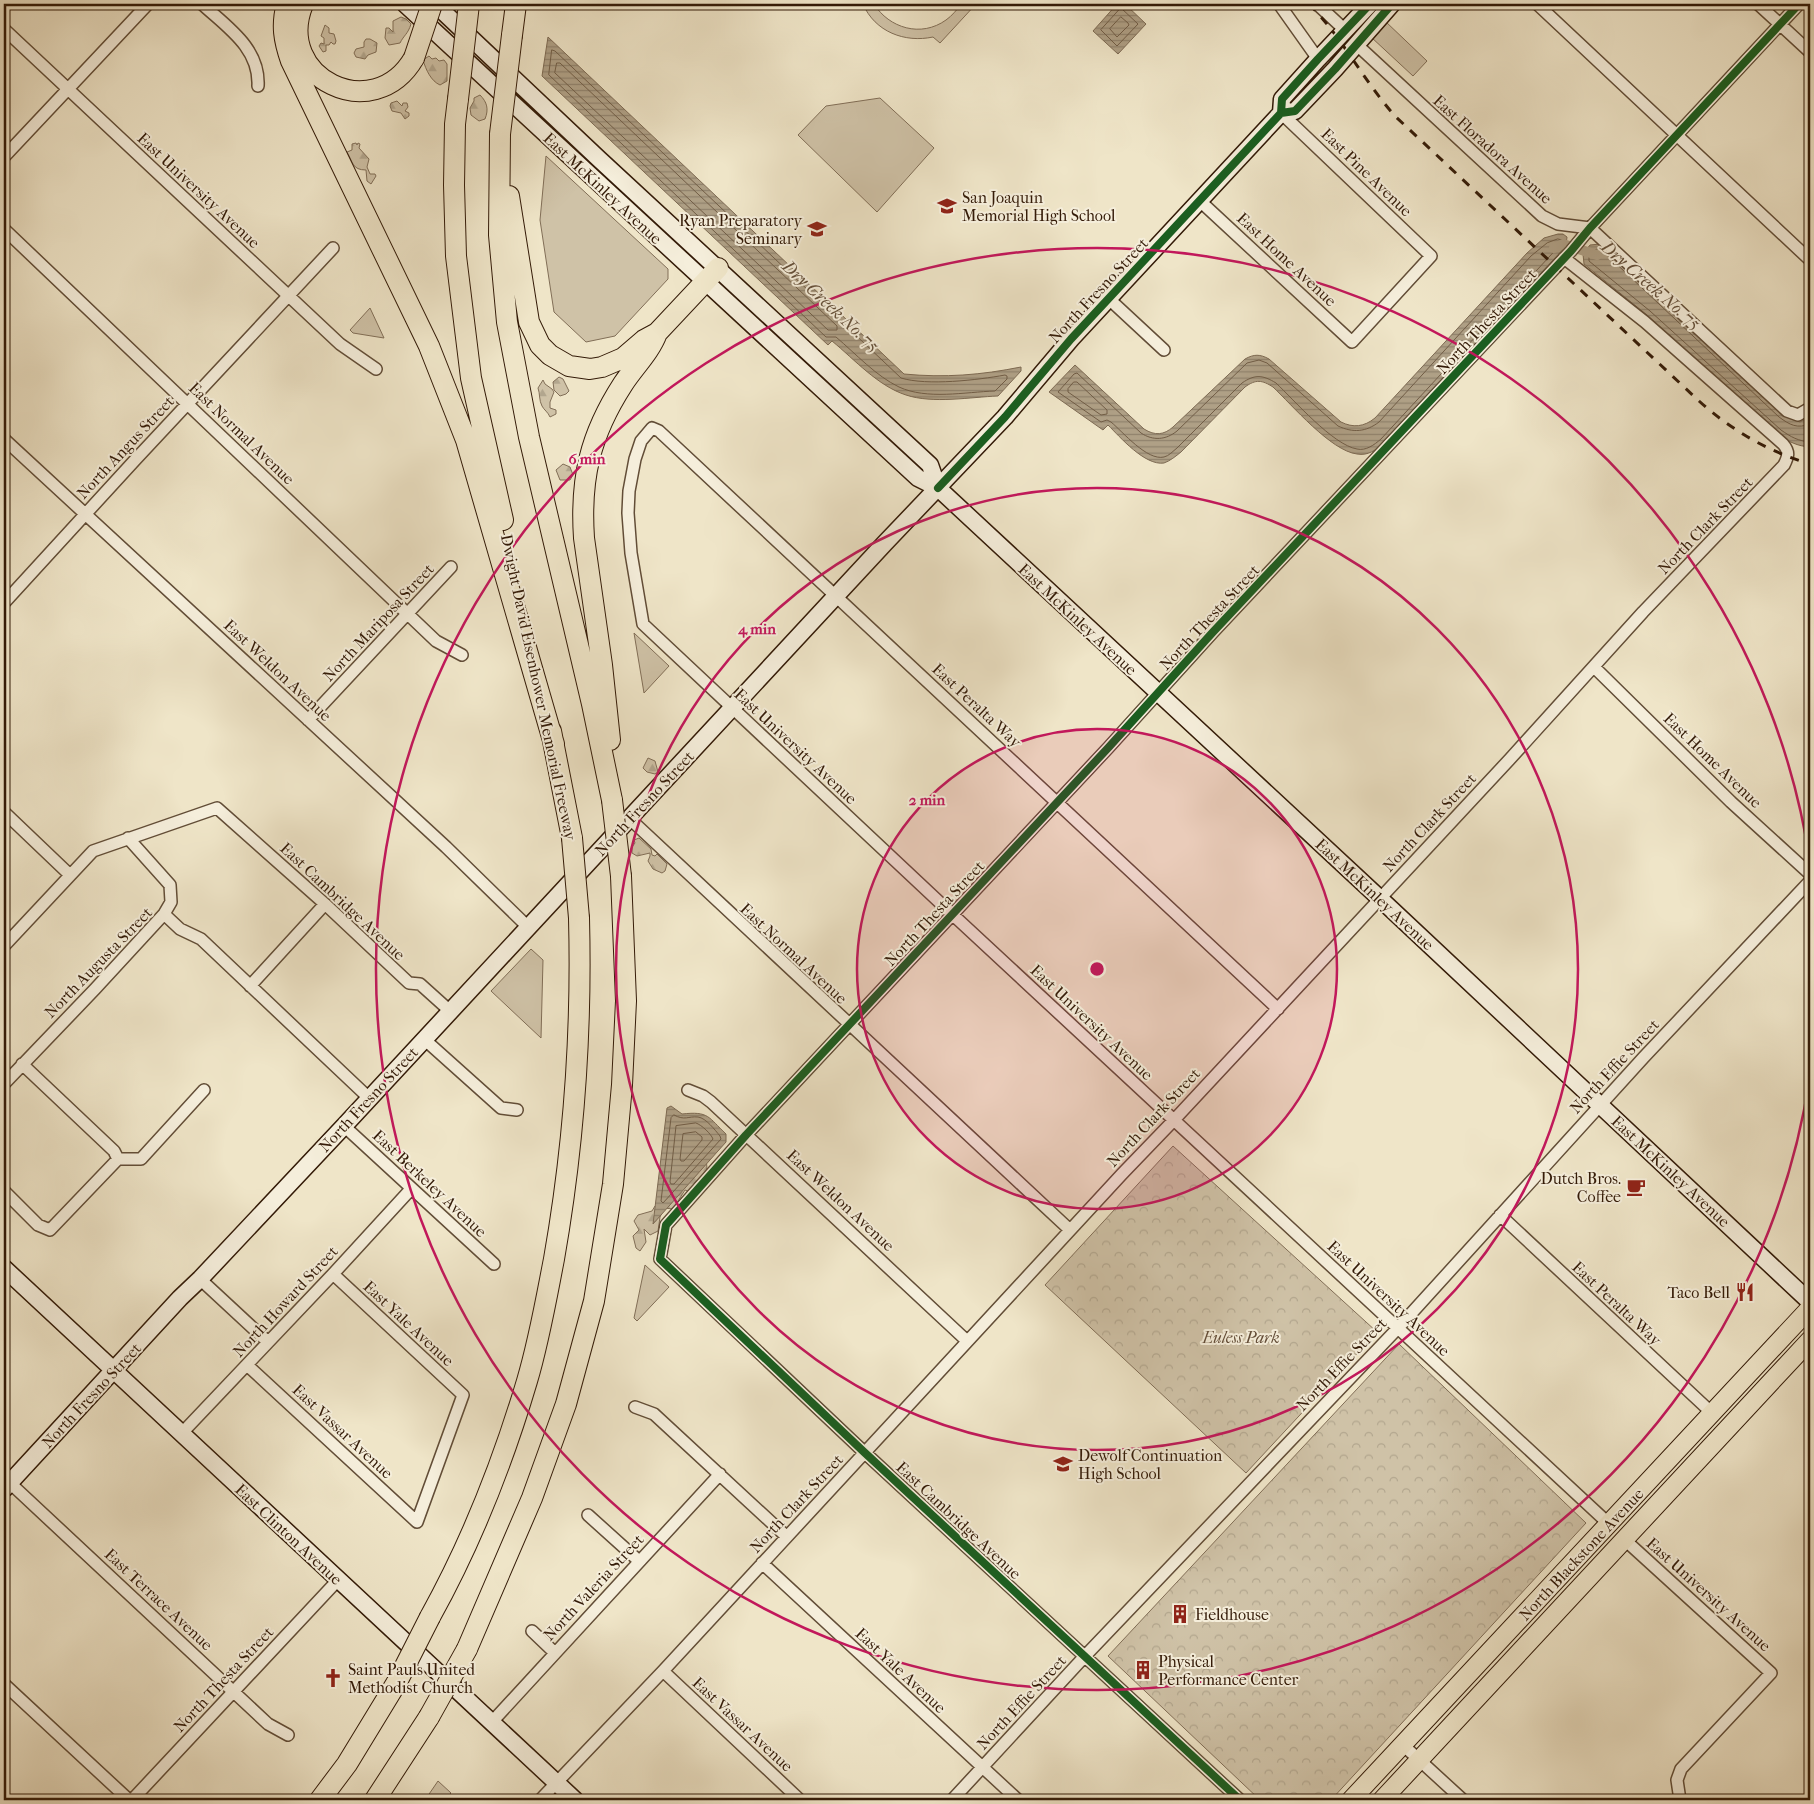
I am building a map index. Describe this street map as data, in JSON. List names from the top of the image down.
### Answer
{
  "streets": {
    "highway": ["Dwight David Eisenhower Memorial Freeway"],
    "main road": [
      "East McKinley Avenue",
      "North Fresno Street",
      "East Clinton Avenue",
      "North Blackstone Avenue"
    ],
    "street": [
      "East Floradora Avenue",
      "East Pine Avenue",
      "East University Avenue",
      "East Home Avenue",
      "North Thesta Street",
      "East Normal Avenue",
      "North Angus Street",
      "North Clark Street",
      "North Mariposa Street",
      "East Weldon Avenue",
      "East Peralta Way",
      "East Cambridge Avenue",
      "North Augusta Street",
      "North Effie Street",
      "East Berkeley Avenue",
      "North Howard Street",
      "East Yale Avenue",
      "East Vassar Avenue",
      "North Valeria Street",
      "East Terrace Avenue"
    ]
  },
  "crossings": [
    ["East Floradora Avenue", "North Fresno Street"],
    ["East Floradora Avenue", "North Thesta Street"],
    ["East Pine Avenue", "East Home Avenue"],
    ["East Pine Avenue", "North Fresno Street"],
    ["East McKinley Avenue", "North Fresno Street"],
    ["East McKinley Avenue", "North Thesta Street"],
    ["East McKinley Avenue", "North Clark Street"],
    ["East McKinley Avenue", "North Effie Street"],
    ["East University Avenue", "North Fresno Street"],
    ["East University Avenue", "North Thesta Street"],
    ["East University Avenue", "North Angus Street"],
    ["East University Avenue", "North Clark Street"],
    ["East University Avenue", "East Peralta Way"],
    ["East University Avenue", "North Effie Street"],
    ["East University Avenue", "North Blackstone Avenue"],
    ["East Home Avenue", "North Fresno Street"],
    ["East Home Avenue", "North Clark Street"],
    ["North Fresno Street", "East Normal Avenue"],
    ["North Fresno Street", "East Weldon Avenue"],
    ["North Fresno Street", "East Peralta Way"],
    ["North Fresno Street", "East Cambridge Avenue"],
    ["North Fresno Street", "North Augusta Street"],
    ["North Fresno Street", "East Berkeley Avenue"],
    ["North Fresno Street", "East Clinton Avenue"],
    ["North Fresno Street", "East Terrace Avenue"],
    ["North Thesta Street", "East Normal Avenue"],
    ["North Thesta Street", "North Clark Street"],
    ["North Thesta Street", "East Weldon Avenue"],
    ["North Thesta Street", "East Peralta Way"],
    ["North Thesta Street", "East Cambridge Avenue"],
    ["North Thesta Street", "East Clinton Avenue"],
    ["North Thesta Street", "East Terrace Avenue"],
    ["East Normal Avenue", "North Angus Street"],
    ["East Normal Avenue", "North Clark Street"],
    ["East Normal Avenue", "North Mariposa Street"],
    ["North Angus Street", "East Weldon Avenue"],
    ["North Clark Street", "East Weldon Avenue"],
    ["North Clark Street", "East Peralta Way"],
    ["North Clark Street", "East Cambridge Avenue"],
    ["North Clark Street", "East Yale Avenue"],
    ["North Clark Street", "East Vassar Avenue"],
    ["North Clark Street", "East Clinton Avenue"],
    ["North Mariposa Street", "East Weldon Avenue"],
    ["East Peralta Way", "North Effie Street"],
    ["East Peralta Way", "North Blackstone Avenue"],
    ["East Cambridge Avenue", "North Effie Street"],
    ["North Effie Street", "East Yale Avenue"],
    ["East Berkeley Avenue", "North Howard Street"],
    ["North Howard Street", "East Yale Avenue"],
    ["North Howard Street", "East Vassar Avenue"],
    ["North Howard Street", "East Clinton Avenue"],
    ["East Yale Avenue", "East Vassar Avenue"],
    ["East Clinton Avenue", "North Valeria Street"]
  ],
  "water": ["Dry Creek No. 75"],
  "parks": ["Euless Park"],
  "places": {
    "school or university": ["San Joaquin Memorial High School", "Ryan Preparatory Seminary", "Dewolf Continuation High School"],
    "cafe": ["Dutch Bros. Coffee"],
    "restaurant": ["Taco Bell"],
    "building": ["Fieldhouse", "Physical Performance Center"],
    "church": ["Saint Pauls United Methodist Church"]
  },
  "rings": ["6 min", "4 min", "2 min"]
}
